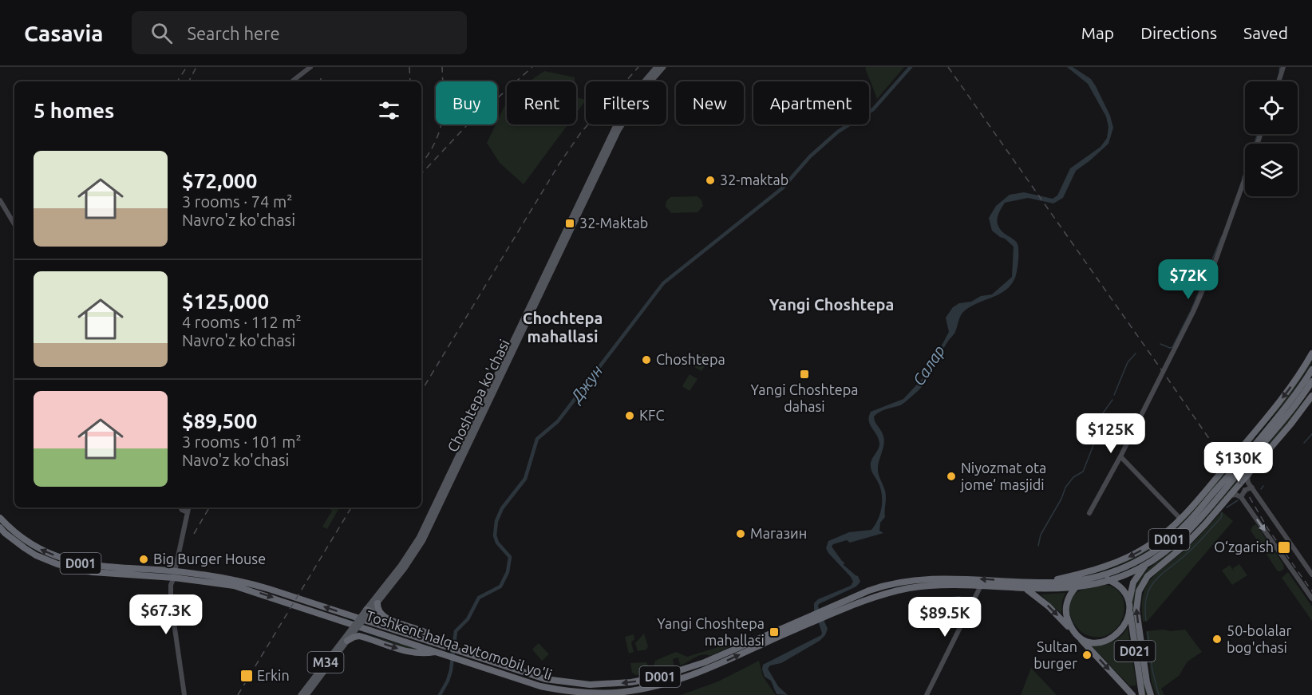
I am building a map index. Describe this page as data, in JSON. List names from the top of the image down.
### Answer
{
  "streets": {
    "highway": ["D001", "Toshkent halqa avtomobil yo'li", "D021"],
    "main road": ["Choshtepa ko'chasi", "M34"]
  },
  "crossings": [
    ["D001", "Toshkent halqa avtomobil yo'li"],
    ["D001", "D021"],
    ["Toshkent halqa avtomobil yo'li", "D021"]
  ],
  "districts": ["Yangi Choshtepa", "Chochtepa mahallasi"],
  "water": ["Салар", "Джун"],
  "places": {
    "other": [
      "32-maktab",
      "Choshtepa",
      "KFC",
      "Niyozmat ota jome’ masjidi",
      "Магазин",
      "Big Burger House",
      "50-bolalar bog'chasi",
      "Sultan burger"
    ],
    "transit": [
      "32-Maktab",
      "Yangi Choshtepa dahasi",
      "O‘zgarish",
      "Yangi Choshtepa mahallasi",
      "Erkin"
    ]
  },
  "page": {
    "header": "Casavia",
    "search": "Search here",
    "nav": ["Map", "Directions", "Saved"],
    "chip": [
      "Buy",
      "Rent",
      "Filters",
      "New",
      "Apartment"
    ],
    "heading": "5 homes",
    "list": [
      {
        "name": "$72,000",
        "note": "3 rooms · 74 m² · Navro'z ko'chasi"
      },
      {
        "name": "$125,000",
        "note": "4 rooms · 112 m² · Navro'z ko'chasi"
      },
      {
        "name": "$89,500",
        "note": "3 rooms · 101 m² · Navo'z ko'chasi"
      }
    ],
    "price": [
      "$72K",
      "$125K",
      "$130K",
      "$67.3K",
      "$89.5K"
    ]
  }
}
